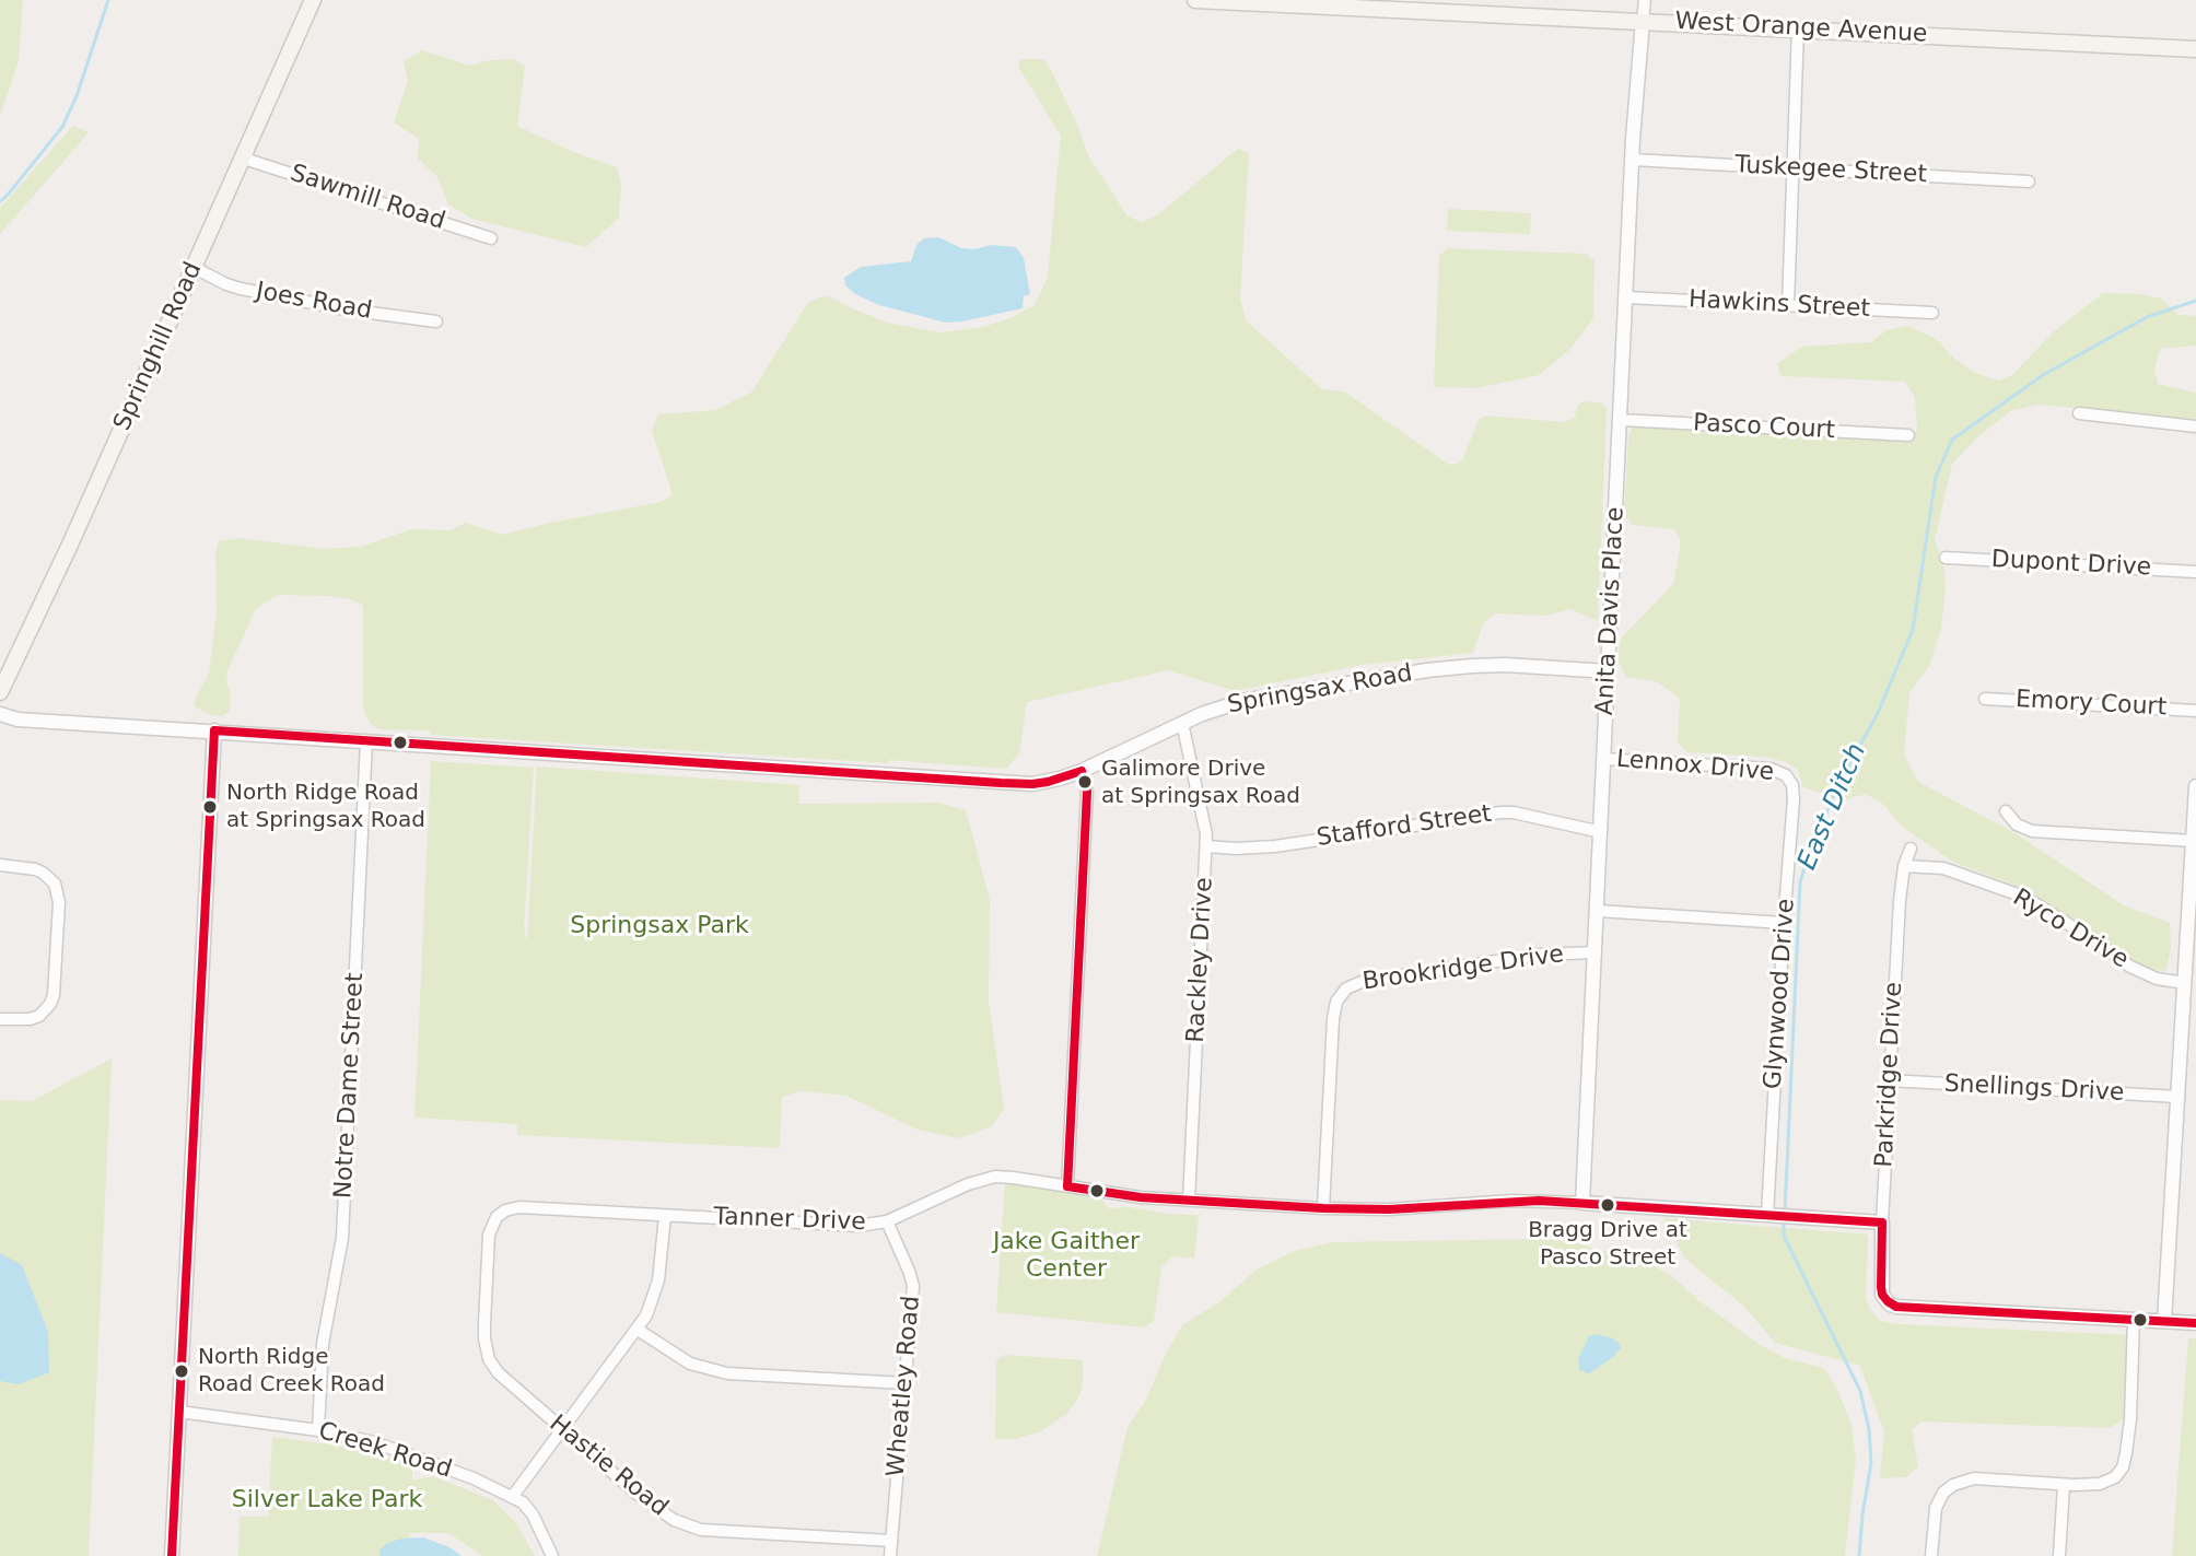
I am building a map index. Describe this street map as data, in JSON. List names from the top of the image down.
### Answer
{
  "streets": {
    "main road": ["West Orange Avenue", "Springhill Road"],
    "street": [
      "Tuskegee Street",
      "Sawmill Road",
      "Joes Road",
      "Hawkins Street",
      "Pasco Court",
      "Dupont Drive",
      "Anita Davis Place",
      "Springsax Road",
      "Emory Court",
      "Lennox Drive",
      "Stafford Street",
      "Ryco Drive",
      "Rackley Drive",
      "Brookridge Drive",
      "Glynwood Drive",
      "Parkridge Drive",
      "Notre Dame Street",
      "Snellings Drive",
      "Tanner Drive",
      "Wheatley Road",
      "Creek Road",
      "Hastie Road"
    ]
  },
  "crossings": [
    ["West Orange Avenue", "Anita Davis Place"],
    ["Tuskegee Street", "Anita Davis Place"],
    ["Sawmill Road", "Springhill Road"],
    ["Joes Road", "Springhill Road"],
    ["Hawkins Street", "Anita Davis Place"],
    ["Pasco Court", "Anita Davis Place"],
    ["Anita Davis Place", "Springsax Road"],
    ["Anita Davis Place", "Lennox Drive"],
    ["Anita Davis Place", "Stafford Street"],
    ["Anita Davis Place", "Brookridge Drive"],
    ["Anita Davis Place", "Tanner Drive"],
    ["Springsax Road", "Rackley Drive"],
    ["Springsax Road", "Notre Dame Street"],
    ["Lennox Drive", "Glynwood Drive"],
    ["Stafford Street", "Rackley Drive"],
    ["Ryco Drive", "Parkridge Drive"],
    ["Rackley Drive", "Tanner Drive"],
    ["Brookridge Drive", "Tanner Drive"],
    ["Parkridge Drive", "Snellings Drive"],
    ["Notre Dame Street", "Creek Road"],
    ["Tanner Drive", "Wheatley Road"],
    ["Tanner Drive", "Hastie Road"],
    ["Wheatley Road", "Hastie Road"]
  ],
  "water": ["East Ditch"],
  "parks": ["Springsax Park", "Jake Gaither Center", "Silver Lake Park"],
  "places": [
    "Galimore Drive at Springsax Road",
    "North Ridge Road at Springsax Road",
    "Bragg Drive at Pasco Street",
    "North Ridge Road Creek Road"
  ]
}
